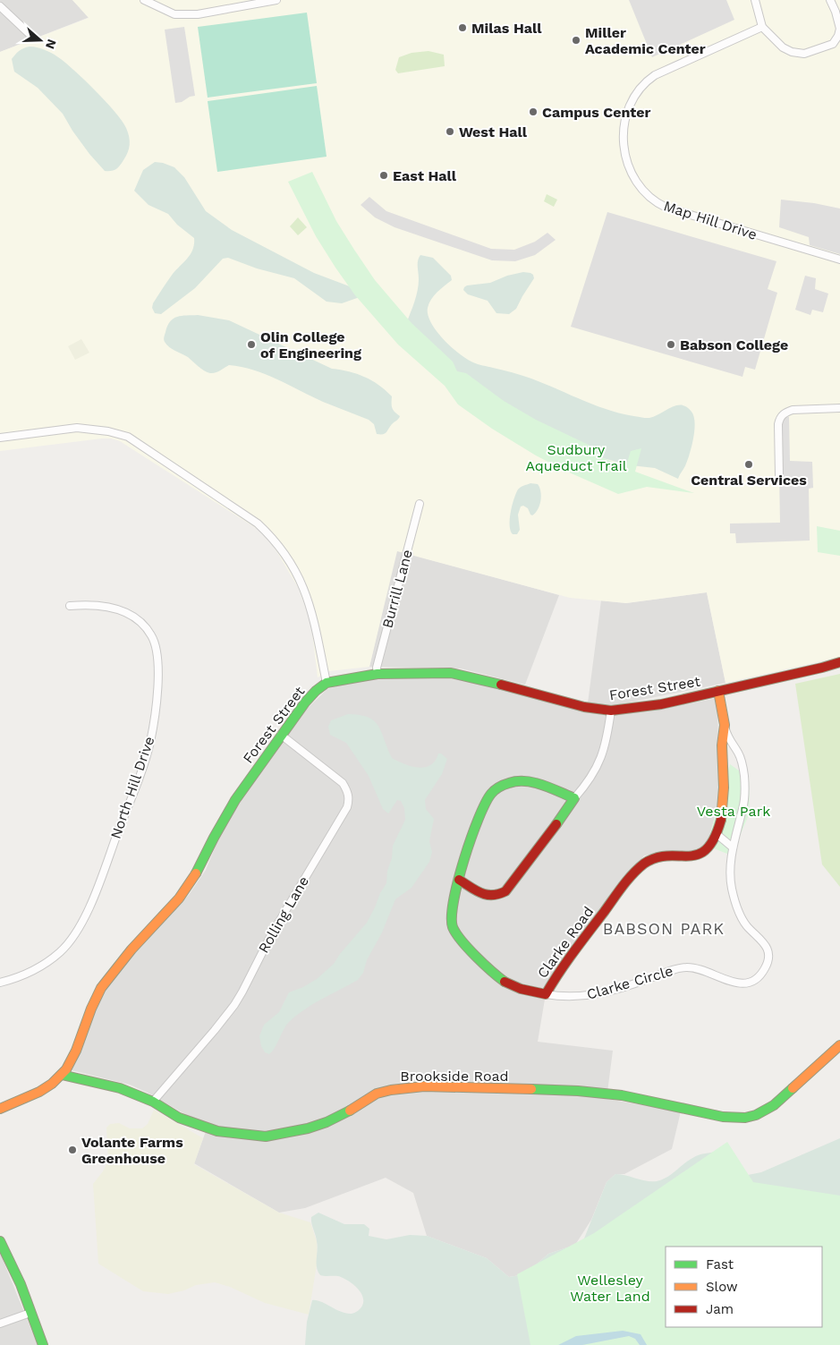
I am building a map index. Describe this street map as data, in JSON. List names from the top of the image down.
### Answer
{
  "streets": {
    "street": [
      "Map Hill Drive",
      "Burrill Lane",
      "Forest Street",
      "North Hill Drive",
      "Rolling Lane",
      "Clarke Road",
      "Clarke Circle",
      "Brookside Road"
    ]
  },
  "crossings": [
    ["Burrill Lane", "Forest Street"],
    ["Forest Street", "Rolling Lane"],
    ["Forest Street", "Clarke Road"],
    ["Forest Street", "Brookside Road"],
    ["Rolling Lane", "Brookside Road"],
    ["Clarke Road", "Clarke Circle"]
  ],
  "districts": ["BABSON PARK"],
  "parks": ["Sudbury Aqueduct Trail", "Vesta Park", "Wellesley Water Land"],
  "places": [
    "Milas Hall",
    "Miller Academic Center",
    "Campus Center",
    "West Hall",
    "East Hall",
    "Olin College of Engineering",
    "Babson College",
    "Central Services",
    "Volante Farms Greenhouse"
  ],
  "legend": ["Fast", "Slow", "Jam"],
  "north": "right"
}
